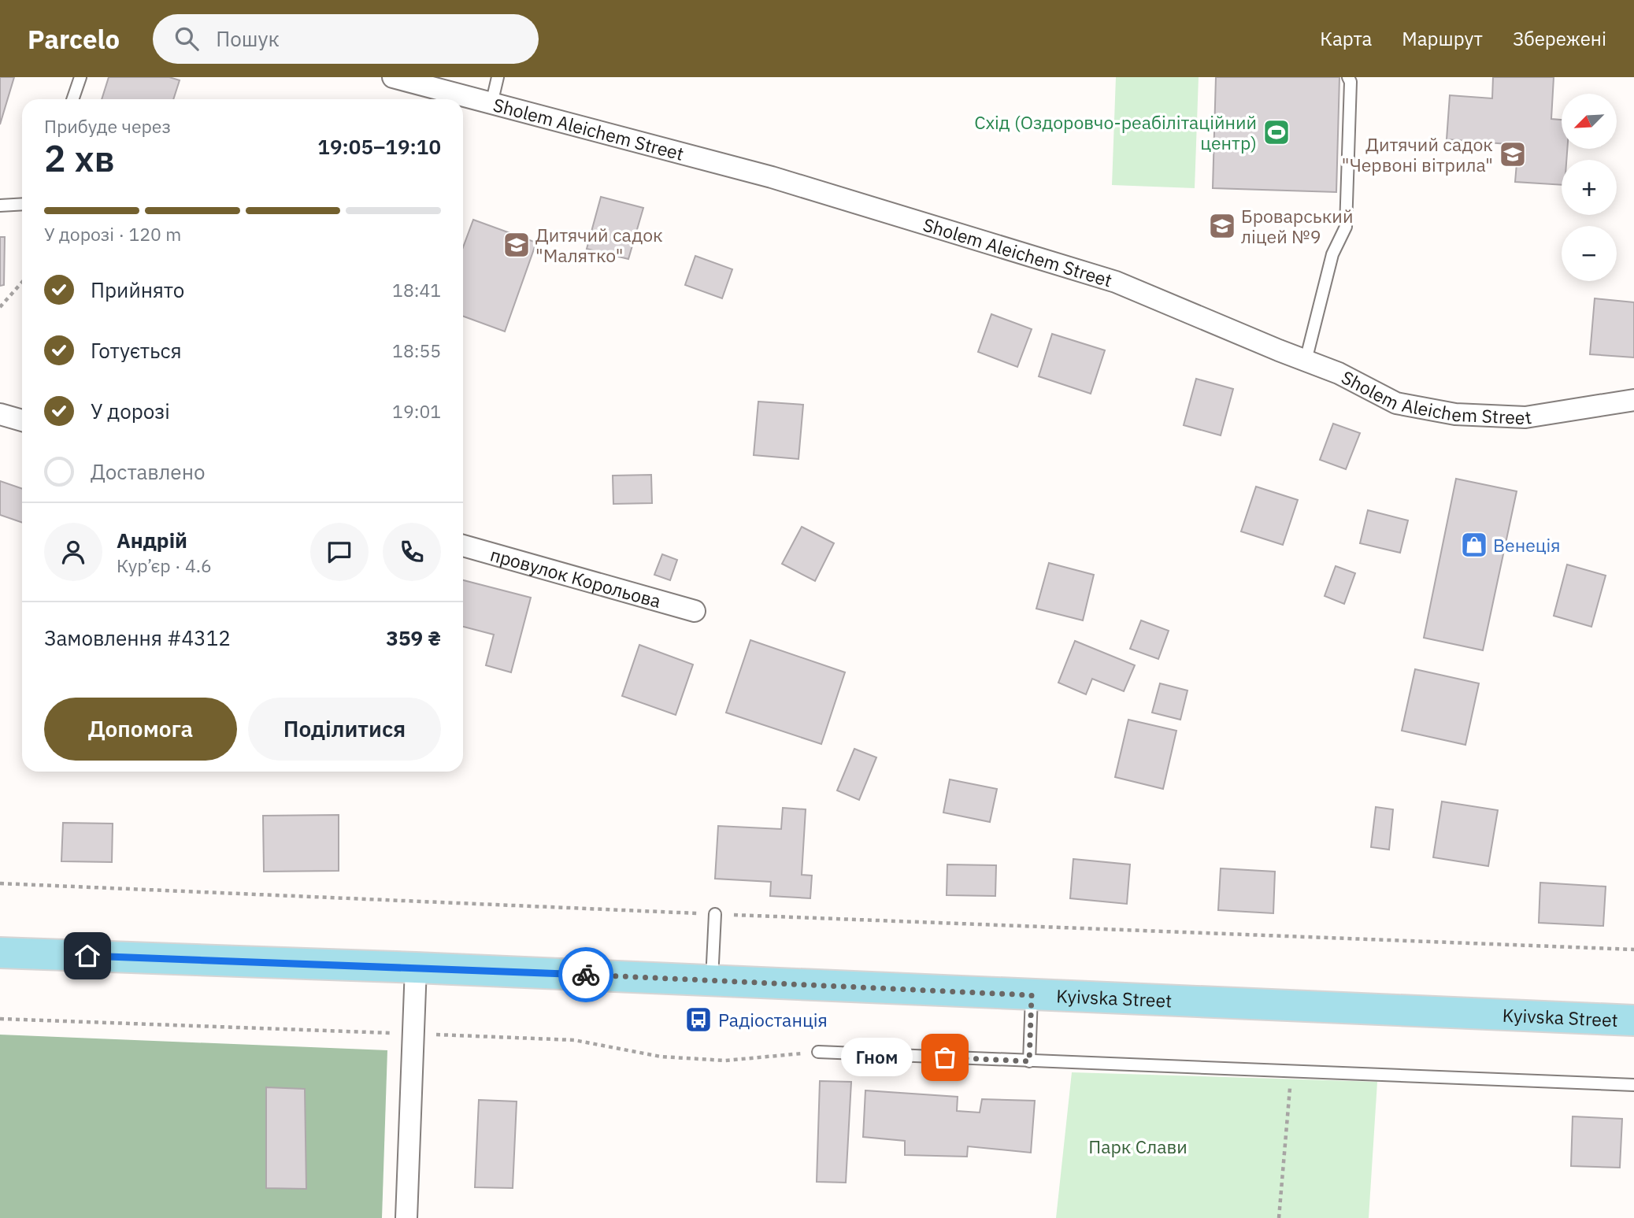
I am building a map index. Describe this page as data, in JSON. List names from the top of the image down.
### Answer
{
  "streets": {
    "main road": ["Kyivska Street"],
    "street": ["Sholem Aleichem Street", "провулок Корольова"]
  },
  "parks": ["Парк Слави"],
  "places": {
    "sports": ["Схід (Оздоровчо-реабілітаційний центр)"],
    "school or university": ["Дитячий садок \"Червоні вітрила\"", "Броварський ліцей №9", "Дитячий садок \"Малятко\""],
    "shop": ["Венеція"],
    "bus stop": ["Радіостанція"],
    "other": ["Гном"]
  },
  "north": "bottom left",
  "page": {
    "header": "Parcelo",
    "search": "Пошук",
    "nav": ["Карта", "Маршрут", "Збережені"],
    "map_buttons": ["+", "−"],
    "heading": ["2 хв", "Прибуде через", "19:05–19:10"],
    "panel": [
      "Андрій",
      "Кур’єр · 4.6",
      "Замовлення #4312",
      "359 ₴"
    ],
    "bar": "У дорозі · 120 m",
    "list": [
      ["Прийнято", "18:41"],
      ["Готується", "18:55"],
      ["У дорозі", "19:01"],
      "Доставлено"
    ],
    "buttons": ["Допомога", "Поділитися"],
    "bubble": "Гном"
  }
}
